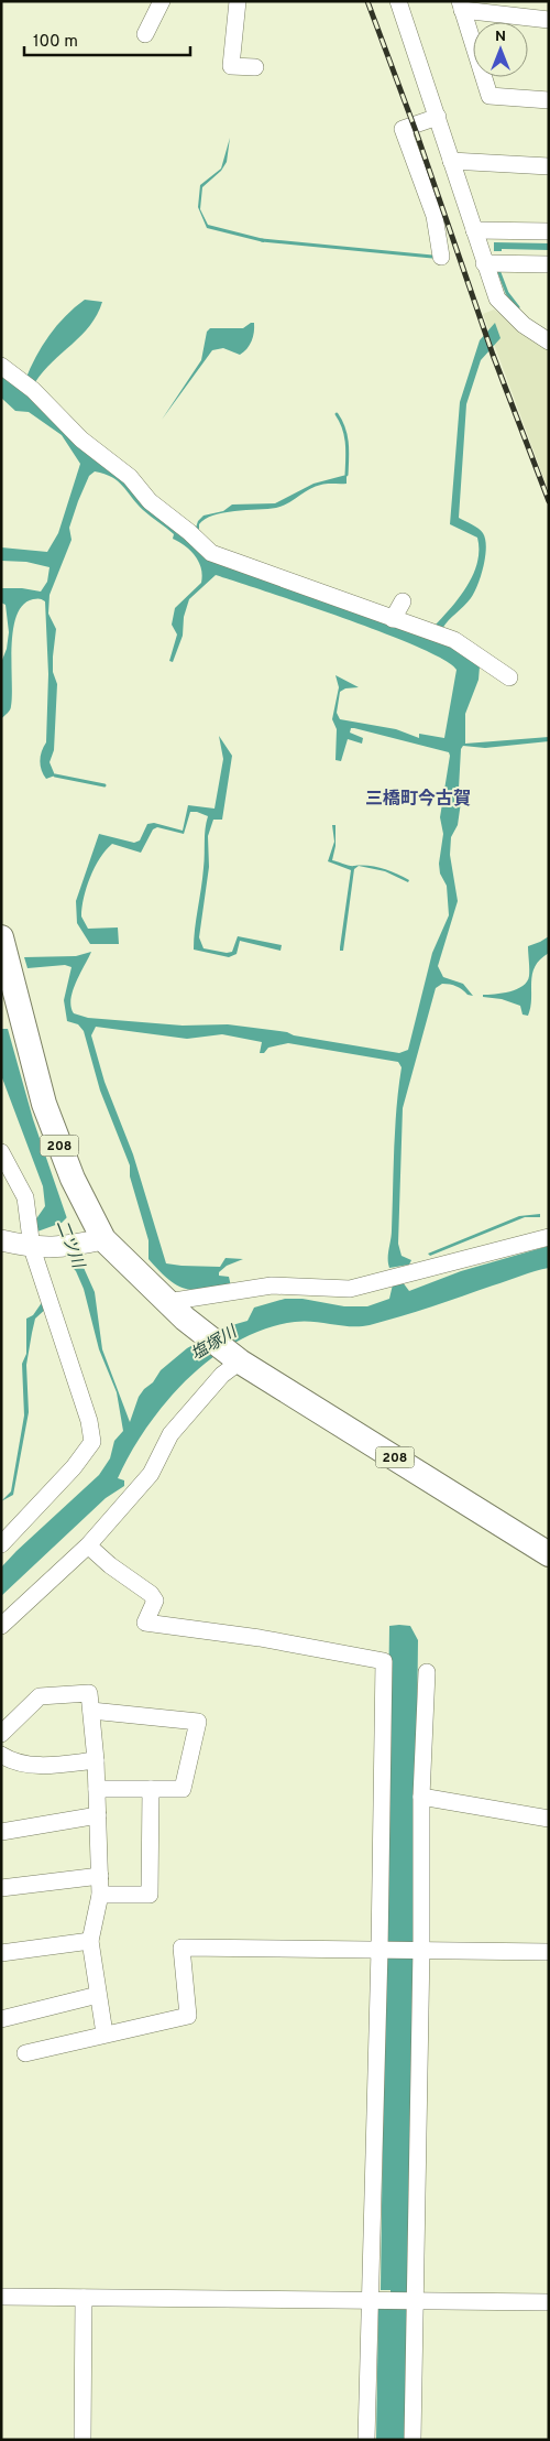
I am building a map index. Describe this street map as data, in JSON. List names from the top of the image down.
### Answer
{
  "streets": {
    "highway": ["208"]
  },
  "districts": ["三橋町今古賀"],
  "water": ["二ツ川", "塩塚川"],
  "scale_bar": "100 m",
  "north": "top"
}
